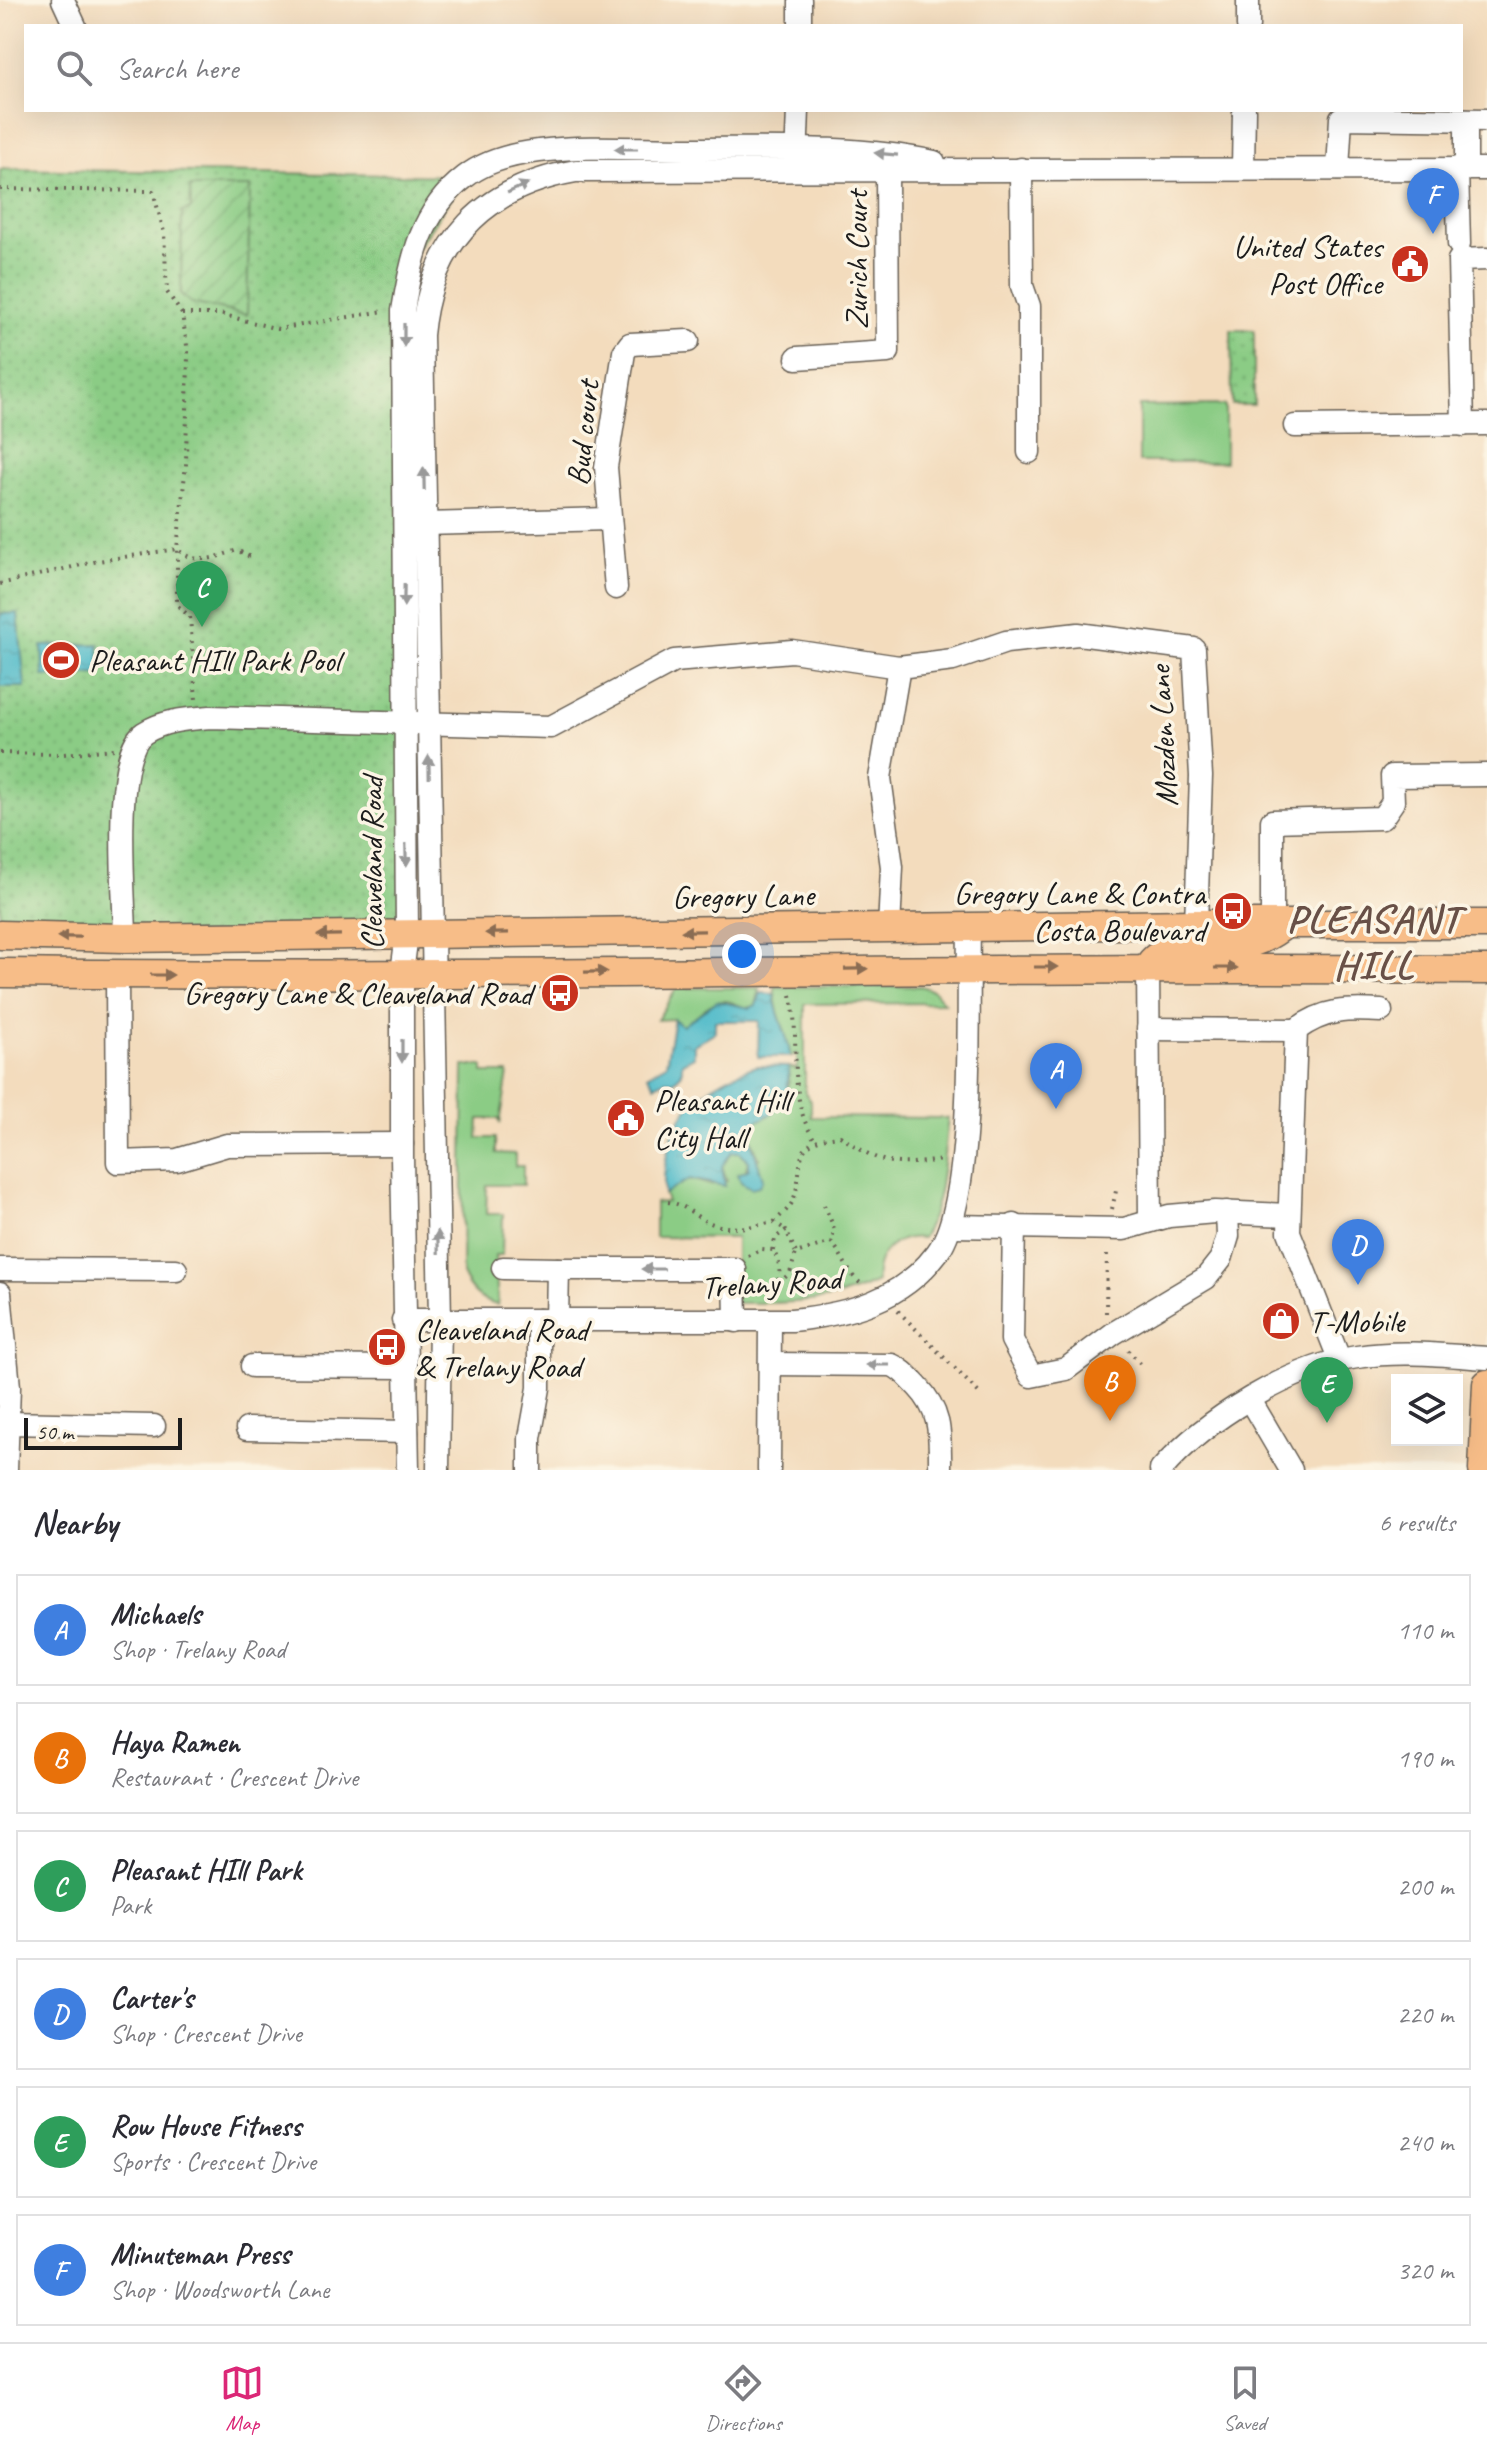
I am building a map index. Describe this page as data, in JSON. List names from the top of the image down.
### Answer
{
  "streets": {
    "main road": ["Gregory Lane"],
    "street": [
      "Zurich Court",
      "Bud court",
      "Mozden Lane",
      "Cleaveland Road",
      "Trelany Road"
    ]
  },
  "crossings": [
    ["Bud court", "Cleaveland Road"],
    ["Mozden Lane", "Cleaveland Road"],
    ["Mozden Lane", "Gregory Lane"],
    ["Cleaveland Road", "Gregory Lane"],
    ["Cleaveland Road", "Trelany Road"],
    ["Gregory Lane", "Trelany Road"]
  ],
  "districts": ["PLEASANT HILL"],
  "places": {
    "public building": ["United States Post Office", "Pleasant Hill City Hall"],
    "sports": ["Pleasant HIll Park Pool"],
    "bus stop": ["Gregory Lane & Contra Costa Boulevard", "Gregory Lane & Cleaveland Road", "Cleaveland Road & Trelany Road"],
    "shop": ["T-Mobile"]
  },
  "scale_bar": "50 m",
  "page": {
    "search": "Search here",
    "pins": [
      "F",
      "C",
      "A",
      "D",
      "B",
      "E"
    ],
    "scale": "50 m",
    "heading": ["Nearby", "6 results"],
    "list": [
      {
        "mark": "A",
        "name": "Michaels",
        "note": "Shop · Trelany Road",
        "value": "110 m"
      },
      {
        "mark": "B",
        "name": "Haya Ramen",
        "note": "Restaurant · Crescent Drive",
        "value": "190 m"
      },
      {
        "mark": "C",
        "name": "Pleasant HIll Park",
        "note": "Park",
        "value": "200 m"
      },
      {
        "mark": "D",
        "name": "Carter's",
        "note": "Shop · Crescent Drive",
        "value": "220 m"
      },
      {
        "mark": "E",
        "name": "Row House Fitness",
        "note": "Sports · Crescent Drive",
        "value": "240 m"
      },
      {
        "mark": "F",
        "name": "Minuteman Press",
        "note": "Shop · Woodsworth Lane",
        "value": "320 m"
      }
    ],
    "nav": ["Map", "Directions", "Saved"]
  }
}
